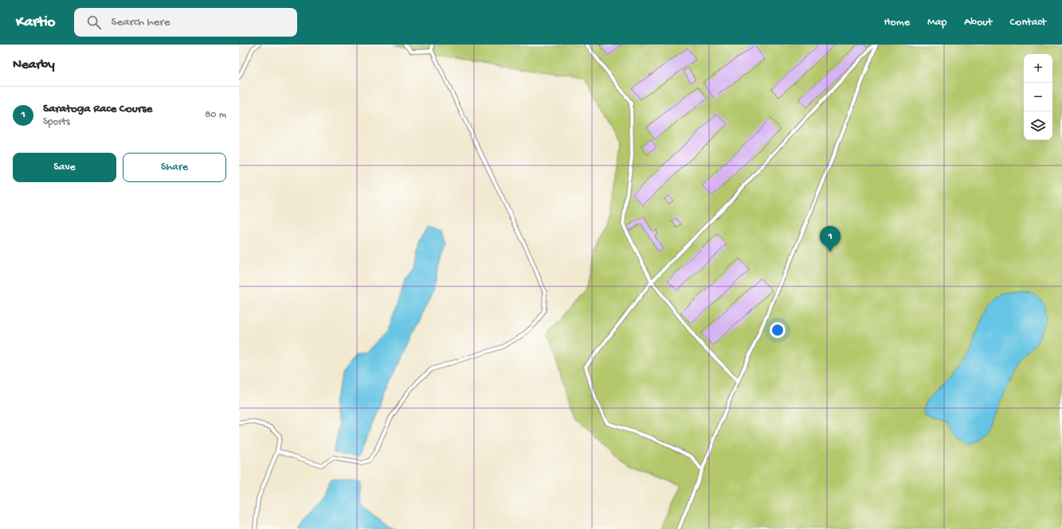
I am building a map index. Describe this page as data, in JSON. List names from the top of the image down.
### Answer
{
  "page": {
    "header": "Kartio",
    "search": "Search here",
    "nav": [
      "Home",
      "Map",
      "About",
      "Contact"
    ],
    "heading": "Nearby",
    "map_buttons": ["+", "−"],
    "list": [
      {
        "mark": "1",
        "name": "Saratoga Race Course",
        "note": "Sports",
        "value": "80 m"
      }
    ],
    "buttons": ["Save", "Share"],
    "pins": "1"
  }
}
